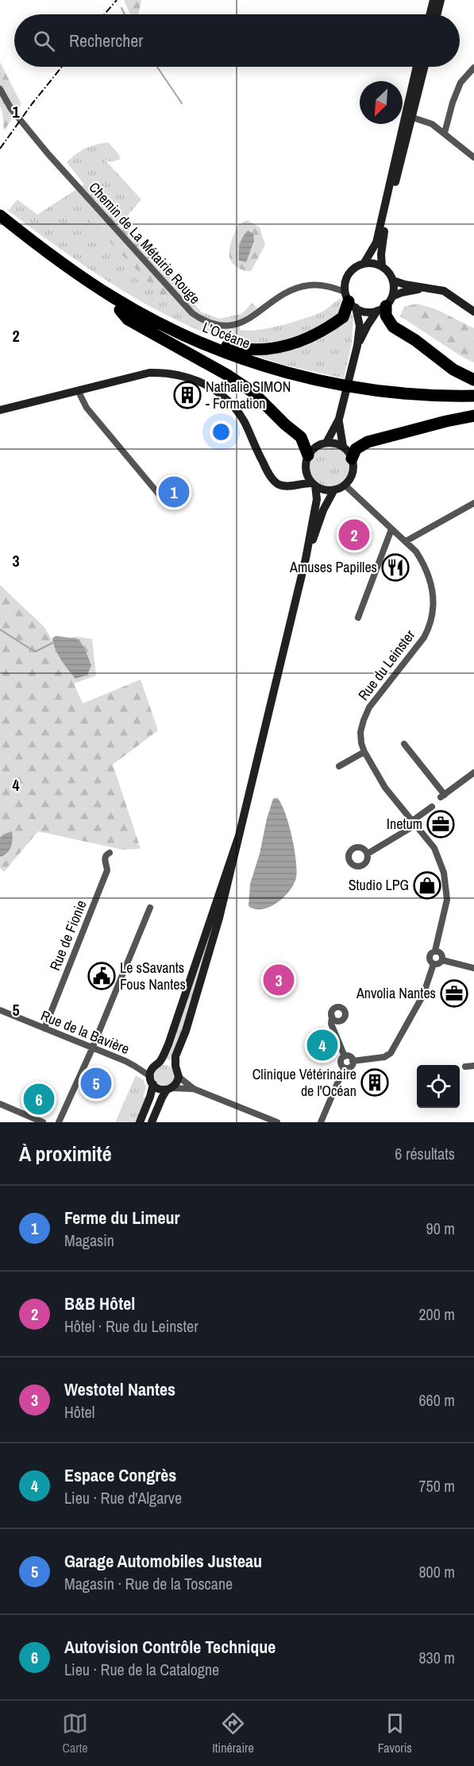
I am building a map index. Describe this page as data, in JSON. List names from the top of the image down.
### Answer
{
  "streets": {
    "highway": ["L’Océane"],
    "street": [
      "Chemin de La Métairie Rouge",
      "Rue du Leinster",
      "Rue de Fionie",
      "Rue de la Bavière"
    ]
  },
  "crossings": [
    ["Rue de Fionie", "Rue de la Bavière"]
  ],
  "places": {
    "building": ["Nathalie SIMON - Formation", "Clinique Vétérinaire de l'Océan"],
    "restaurant": ["Amuses Papilles"],
    "office": ["Inetum", "Anvolia Nantes"],
    "shop": ["Studio LPG"],
    "public building": ["Le sSavants Fous Nantes"]
  },
  "north": "bottom left",
  "page": {
    "search": "Rechercher",
    "pins": [
      "1",
      "2",
      "3",
      "4",
      "5",
      "6"
    ],
    "heading": ["À proximité", "6 résultats"],
    "list": [
      {
        "mark": "1",
        "name": "Ferme du Limeur",
        "note": "Magasin",
        "value": "90 m"
      },
      {
        "mark": "2",
        "name": "B&B Hôtel",
        "note": "Hôtel · Rue du Leinster",
        "value": "200 m"
      },
      {
        "mark": "3",
        "name": "Westotel Nantes",
        "note": "Hôtel",
        "value": "660 m"
      },
      {
        "mark": "4",
        "name": "Espace Congrès",
        "note": "Lieu · Rue d'Algarve",
        "value": "750 m"
      },
      {
        "mark": "5",
        "name": "Garage Automobiles Justeau",
        "note": "Magasin · Rue de la Toscane",
        "value": "800 m"
      },
      {
        "mark": "6",
        "name": "Autovision Contrôle Technique",
        "note": "Lieu · Rue de la Catalogne",
        "value": "830 m"
      }
    ],
    "nav": ["Carte", "Itinéraire", "Favoris"]
  },
  "grid": {
    "rows": [
      "1",
      "2",
      "3",
      "4",
      "5"
    ]
  }
}
